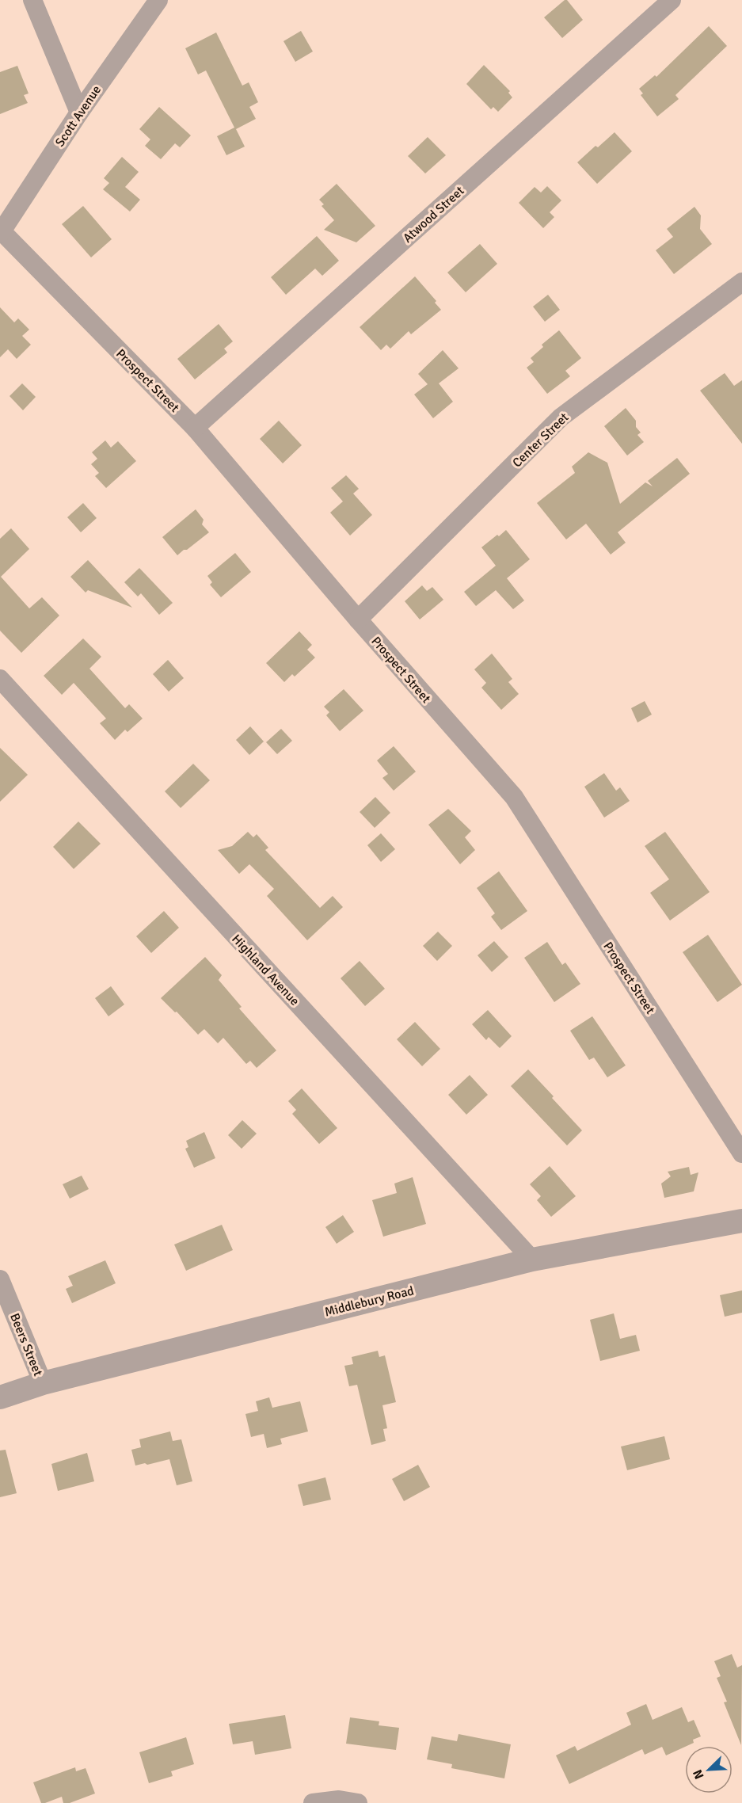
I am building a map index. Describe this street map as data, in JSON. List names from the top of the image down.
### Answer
{
  "streets": {
    "street": [
      "Scott Avenue",
      "Atwood Street",
      "Prospect Street",
      "Center Street",
      "Highland Avenue",
      "Middlebury Road",
      "Beers Street"
    ]
  },
  "crossings": [
    ["Scott Avenue", "Prospect Street"],
    ["Atwood Street", "Prospect Street"],
    ["Prospect Street", "Center Street"],
    ["Highland Avenue", "Middlebury Road"],
    ["Middlebury Road", "Beers Street"]
  ],
  "north": "bottom left"
}
